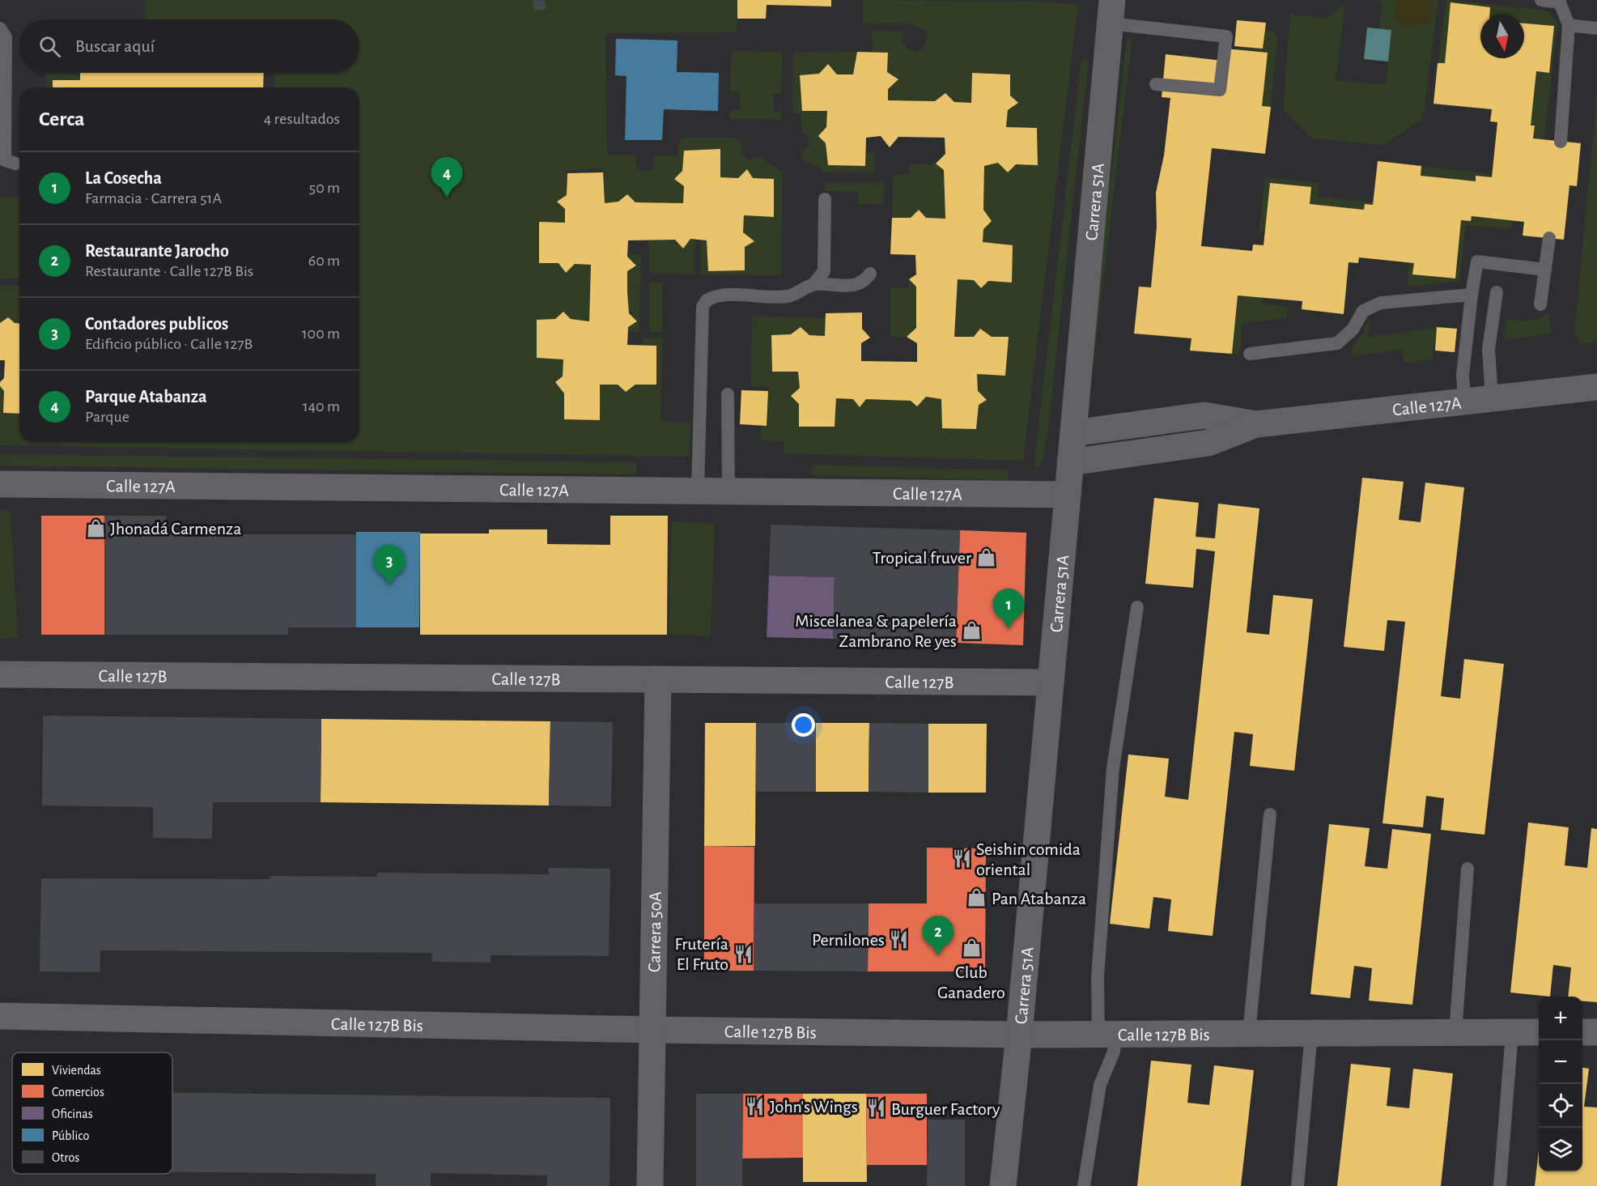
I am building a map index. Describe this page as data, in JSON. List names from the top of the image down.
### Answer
{
  "streets": {
    "street": [
      "Carrera 51A",
      "Calle 127A",
      "Calle 127B",
      "Carrera 50A",
      "Calle 127B Bis"
    ]
  },
  "crossings": [
    ["Carrera 51A", "Calle 127A"],
    ["Carrera 51A", "Calle 127B"],
    ["Carrera 51A", "Calle 127B Bis"],
    ["Calle 127B", "Carrera 50A"],
    ["Carrera 50A", "Calle 127B Bis"]
  ],
  "places": {
    "shop": [
      "Jhonadá Carmenza",
      "Tropical fruver",
      "Miscelanea & papelería Zambrano Re yes",
      "Pan Atabanza",
      "Club Ganadero"
    ],
    "restaurant": [
      "Seishin comida oriental",
      "Pernilones",
      "Frutería El Fruto",
      "John's Wings",
      "Burguer Factory"
    ]
  },
  "legend": [
    "Viviendas",
    "Comercios",
    "Oficinas",
    "Público",
    "Otros"
  ],
  "north": "bottom",
  "page": {
    "search": "Buscar aquí",
    "heading": ["Cerca", "4 resultados"],
    "list": [
      {
        "mark": "1",
        "name": "La Cosecha",
        "note": "Farmacia · Carrera 51A",
        "value": "50 m"
      },
      {
        "mark": "2",
        "name": "Restaurante Jarocho",
        "note": "Restaurante · Calle 127B Bis",
        "value": "60 m"
      },
      {
        "mark": "3",
        "name": "Contadores publicos",
        "note": "Edificio público · Calle 127B",
        "value": "100 m"
      },
      {
        "mark": "4",
        "name": "Parque Atabanza",
        "note": "Parque",
        "value": "140 m"
      }
    ],
    "pins": [
      "4",
      "3",
      "1",
      "2"
    ],
    "map_buttons": ["+", "−"]
  }
}
